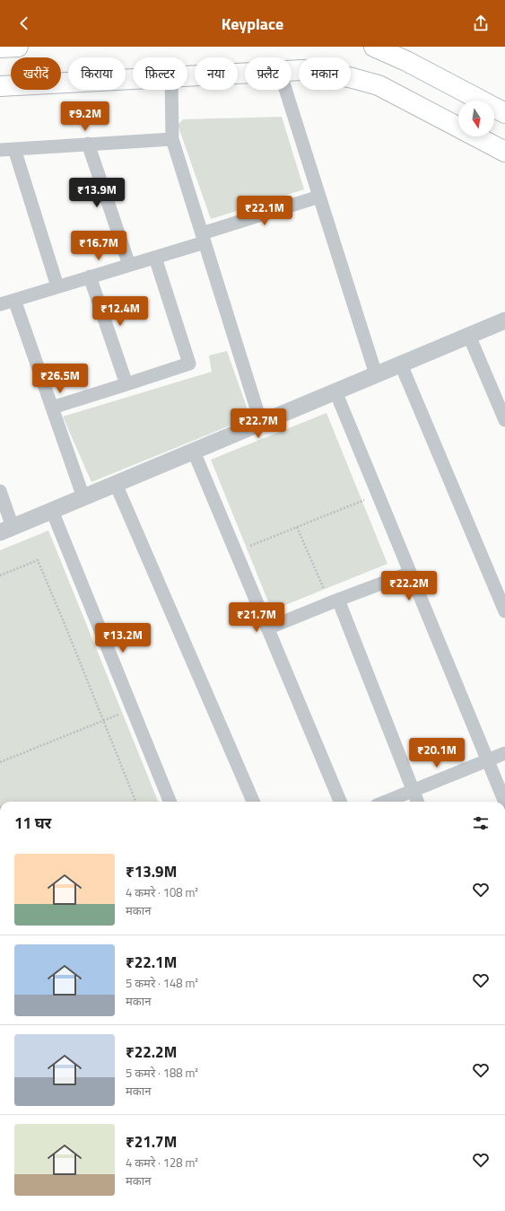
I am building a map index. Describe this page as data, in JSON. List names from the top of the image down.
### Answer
{
  "north": "bottom",
  "page": {
    "header": "Keyplace",
    "chip": [
      "खरीदें",
      "किराया",
      "फ़िल्टर",
      "नया",
      "फ़्लैट",
      "मकान"
    ],
    "price": [
      "₹9.2M",
      "₹13.9M",
      "₹22.1M",
      "₹16.7M",
      "₹12.4M",
      "₹26.5M",
      "₹22.7M",
      "₹22.2M",
      "₹21.7M",
      "₹13.2M",
      "₹20.1M"
    ],
    "heading": "11 घर",
    "list": [
      {
        "name": "₹13.9M",
        "note": "4 कमरे · 108 m² · मकान"
      },
      {
        "name": "₹22.1M",
        "note": "5 कमरे · 148 m² · मकान"
      },
      {
        "name": "₹22.2M",
        "note": "5 कमरे · 188 m² · मकान"
      },
      {
        "name": "₹21.7M",
        "note": "4 कमरे · 128 m² · मकान"
      }
    ]
  }
}
